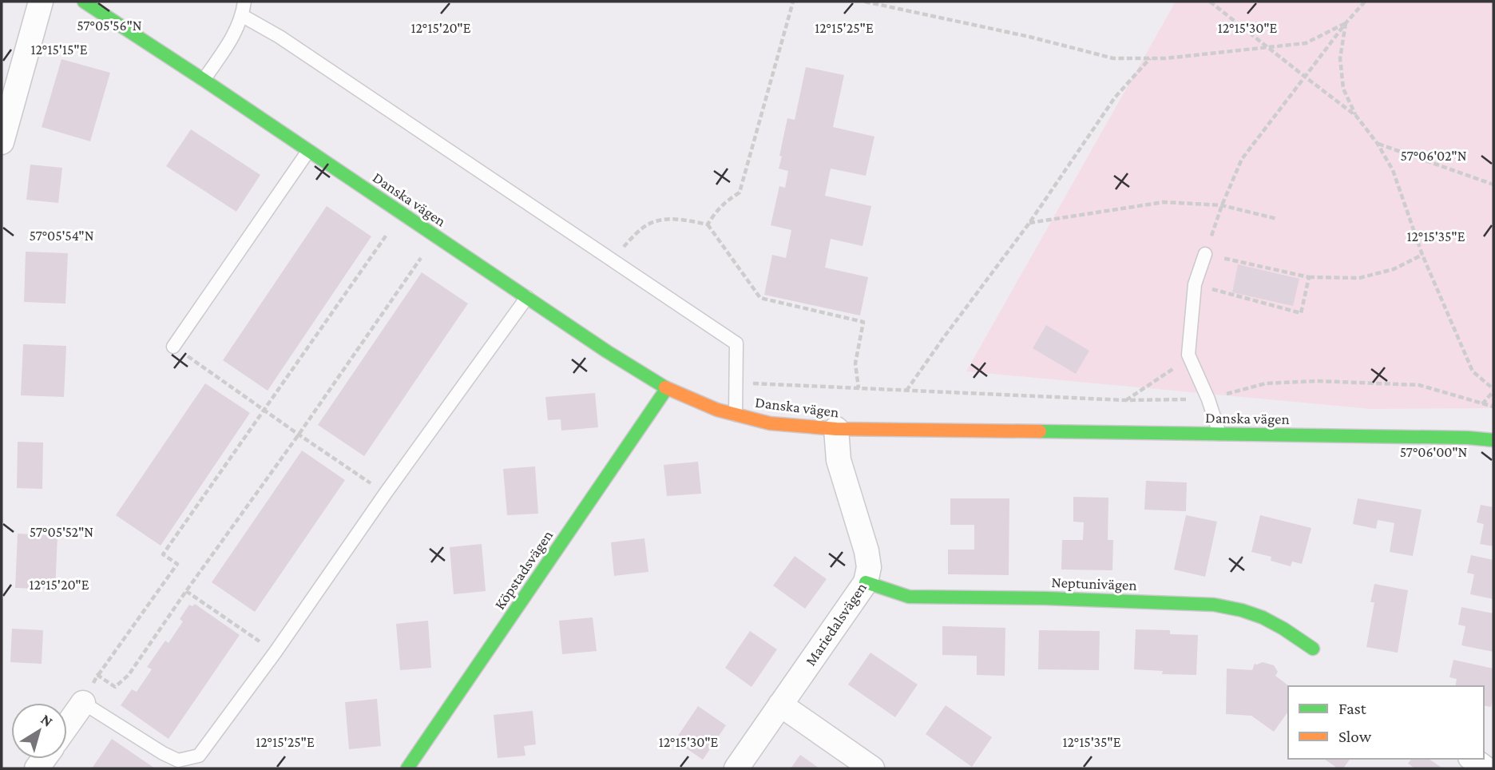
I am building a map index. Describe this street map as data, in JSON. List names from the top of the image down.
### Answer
{
  "streets": {
    "street": [
      "Danska vägen",
      "Köpstadsvägen",
      "Neptunivägen",
      "Mariedalsvägen"
    ]
  },
  "crossings": [
    ["Danska vägen", "Köpstadsvägen"],
    ["Danska vägen", "Mariedalsvägen"],
    ["Neptunivägen", "Mariedalsvägen"]
  ],
  "legend": ["Fast", "Slow"],
  "north": "top right",
  "coordinates": [
    "57°05'56\"N",
    "12°15'20\"E",
    "12°15'25\"E",
    "12°15'30\"E",
    "12°15'15\"E",
    "57°06'02\"N",
    "57°05'54\"N",
    "12°15'35\"E",
    "57°06'00\"N",
    "57°05'52\"N"
  ]
}
